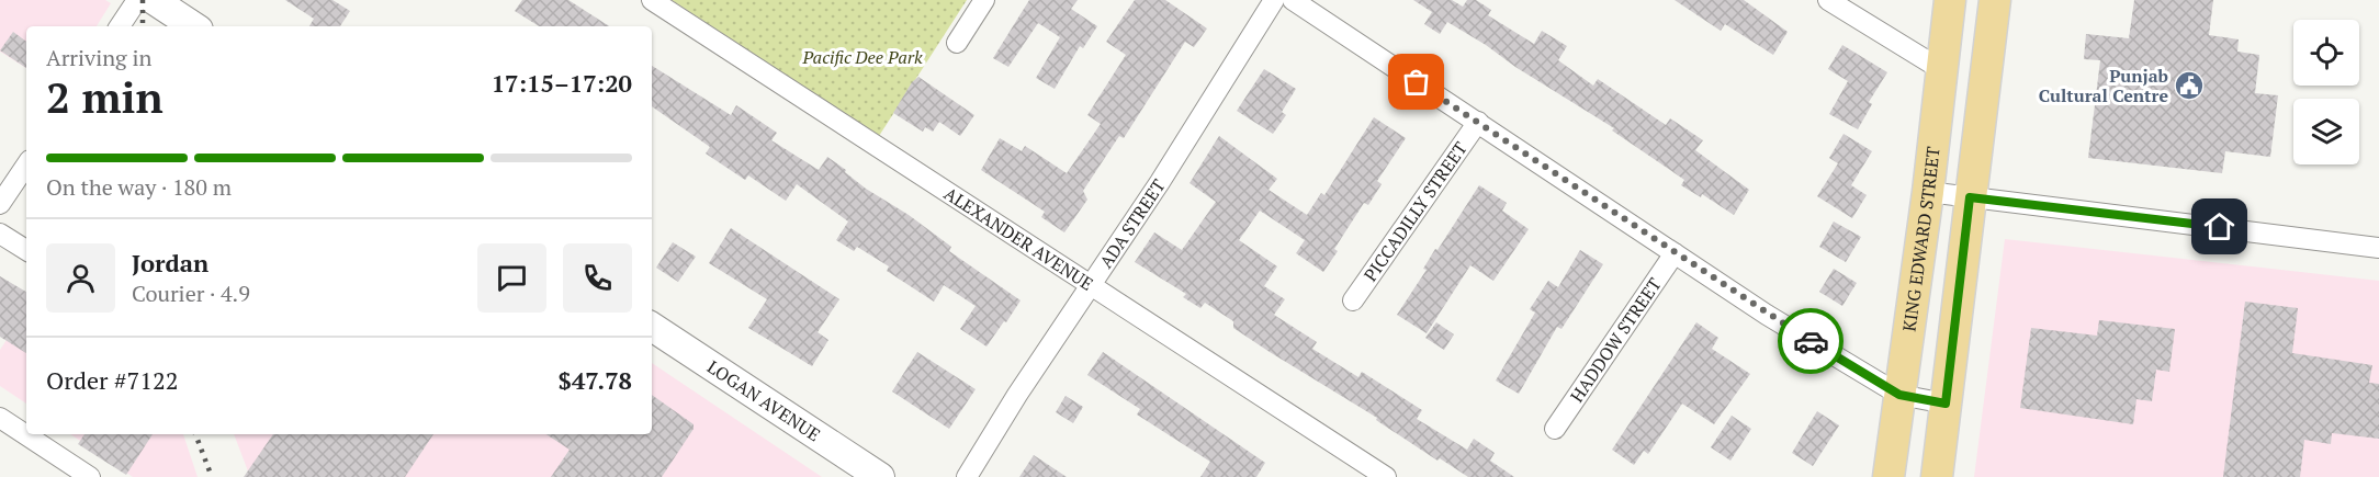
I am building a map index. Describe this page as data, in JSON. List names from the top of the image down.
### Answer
{
  "streets": {
    "main road": ["KING EDWARD STREET", "LOGAN AVENUE"],
    "street": [
      "PICCADILLY STREET",
      "ADA STREET",
      "ALEXANDER AVENUE",
      "HADDOW STREET"
    ]
  },
  "crossings": [
    ["ADA STREET", "ALEXANDER AVENUE"]
  ],
  "parks": ["Pacific Dee Park"],
  "places": {
    "public building": ["Punjab Cultural Centre"]
  },
  "page": {
    "heading": ["2 min", "Arriving in", "17:15–17:20"],
    "panel": [
      "Jordan",
      "Courier · 4.9",
      "Order #7122",
      "$47.78"
    ],
    "bar": "On the way · 180 m"
  }
}
